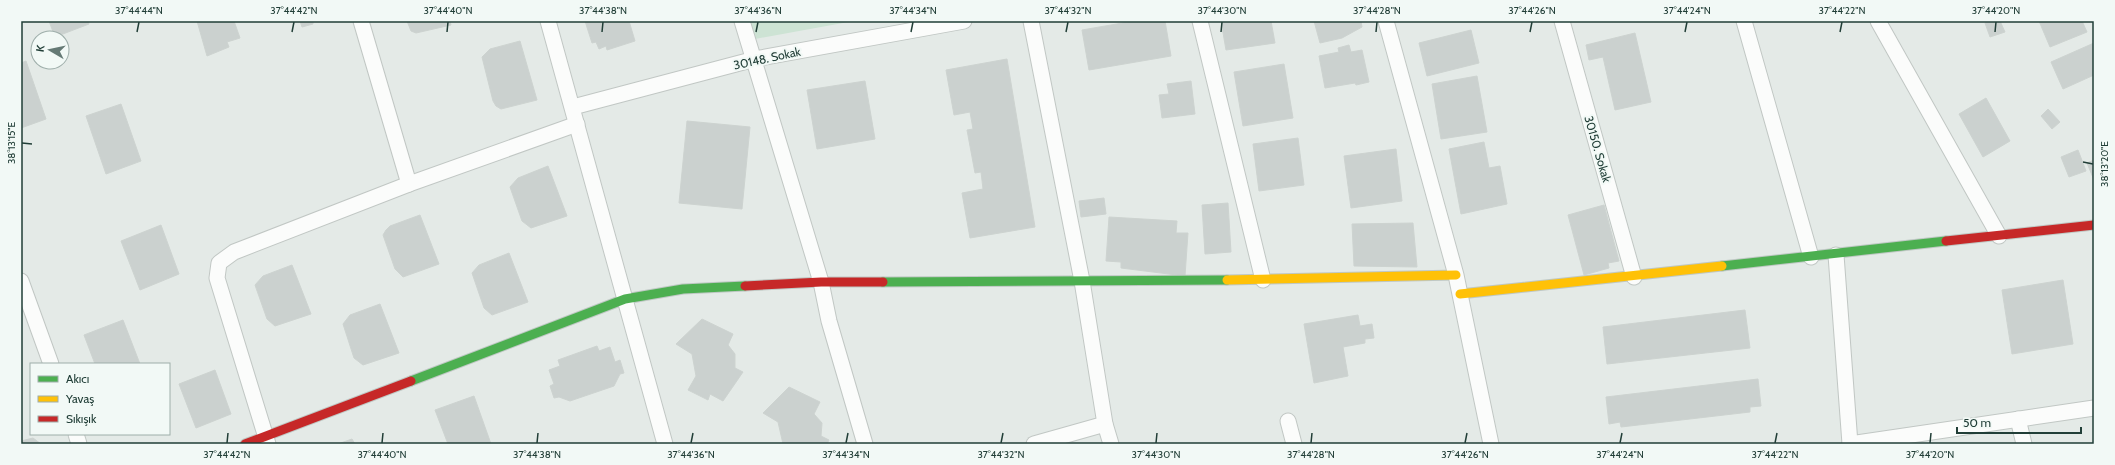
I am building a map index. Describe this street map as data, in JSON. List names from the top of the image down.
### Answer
{
  "streets": {
    "street": ["30148. Sokak", "30150. Sokak"]
  },
  "legend": ["Akıcı", "Yavaş", "Sıkışık"],
  "scale_bar": "50 m",
  "north": "left",
  "coordinates": [
    "37°44'44\"N",
    "37°44'42\"N",
    "37°44'40\"N",
    "37°44'38\"N",
    "37°44'36\"N",
    "37°44'34\"N",
    "37°44'32\"N",
    "37°44'30\"N",
    "37°44'28\"N",
    "37°44'26\"N",
    "37°44'24\"N",
    "37°44'22\"N",
    "37°44'20\"N",
    "38°13'15\"E",
    "38°13'20\"E"
  ]
}
